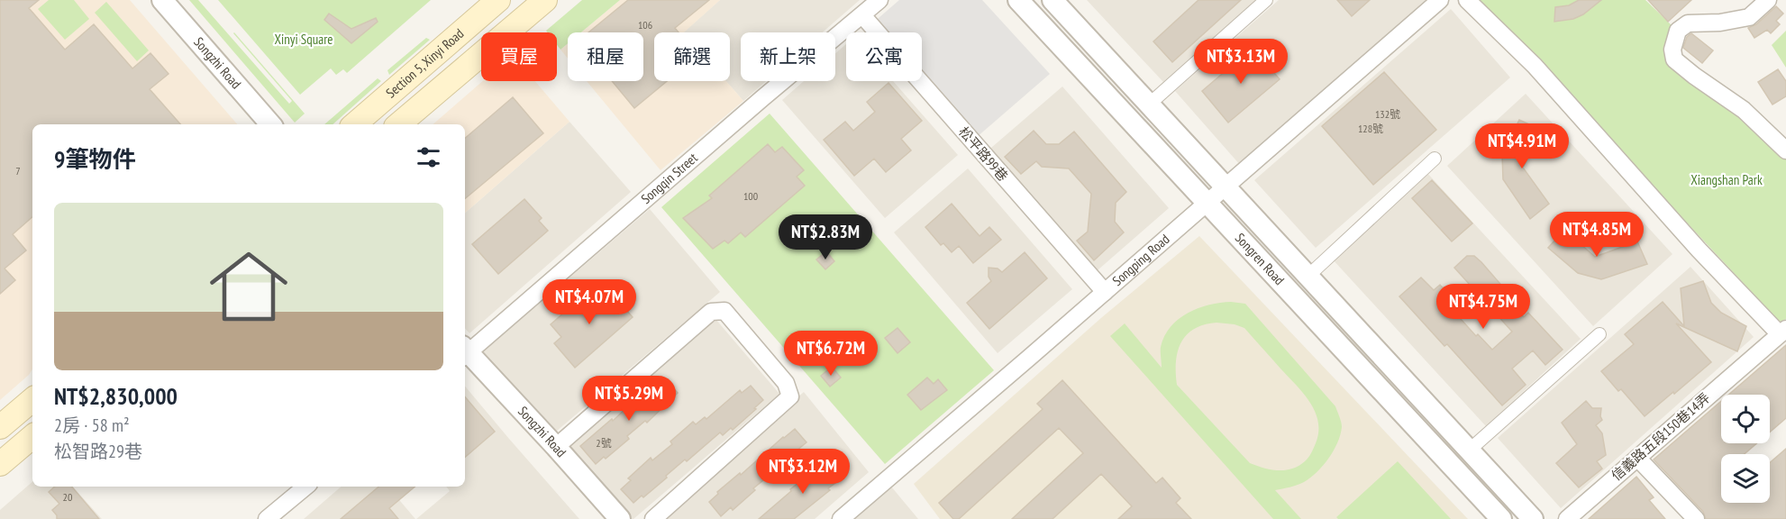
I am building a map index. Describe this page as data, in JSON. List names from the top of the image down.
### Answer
{
  "streets": {
    "main road": ["Section 5, Xinyi Road"],
    "street": [
      "Songzhi Road",
      "松平路99巷",
      "Songqin Street",
      "Songping Road",
      "Songren Road",
      "信義路五段150巷14弄"
    ]
  },
  "crossings": [
    ["松平路99巷", "Songqin Street"],
    ["松平路99巷", "Songping Road"],
    ["Songping Road", "Songren Road"]
  ],
  "parks": ["Xinyi Square", "Xiangshan Park"],
  "house_numbers": [
    "106",
    "132號",
    "128號",
    "7",
    "100",
    "2號",
    "20"
  ],
  "page": {
    "chip": [
      "買屋",
      "租屋",
      "篩選",
      "新上架",
      "公寓"
    ],
    "price": [
      "NT$3.13M",
      "NT$4.91M",
      "NT$4.85M",
      "NT$2.83M",
      "NT$4.07M",
      "NT$4.75M",
      "NT$6.72M",
      "NT$5.29M",
      "NT$3.12M"
    ],
    "heading": "9筆物件",
    "list": [
      {
        "name": "NT$2,830,000",
        "note": "2房 · 58 m² · 松智路29巷"
      }
    ]
  }
}
